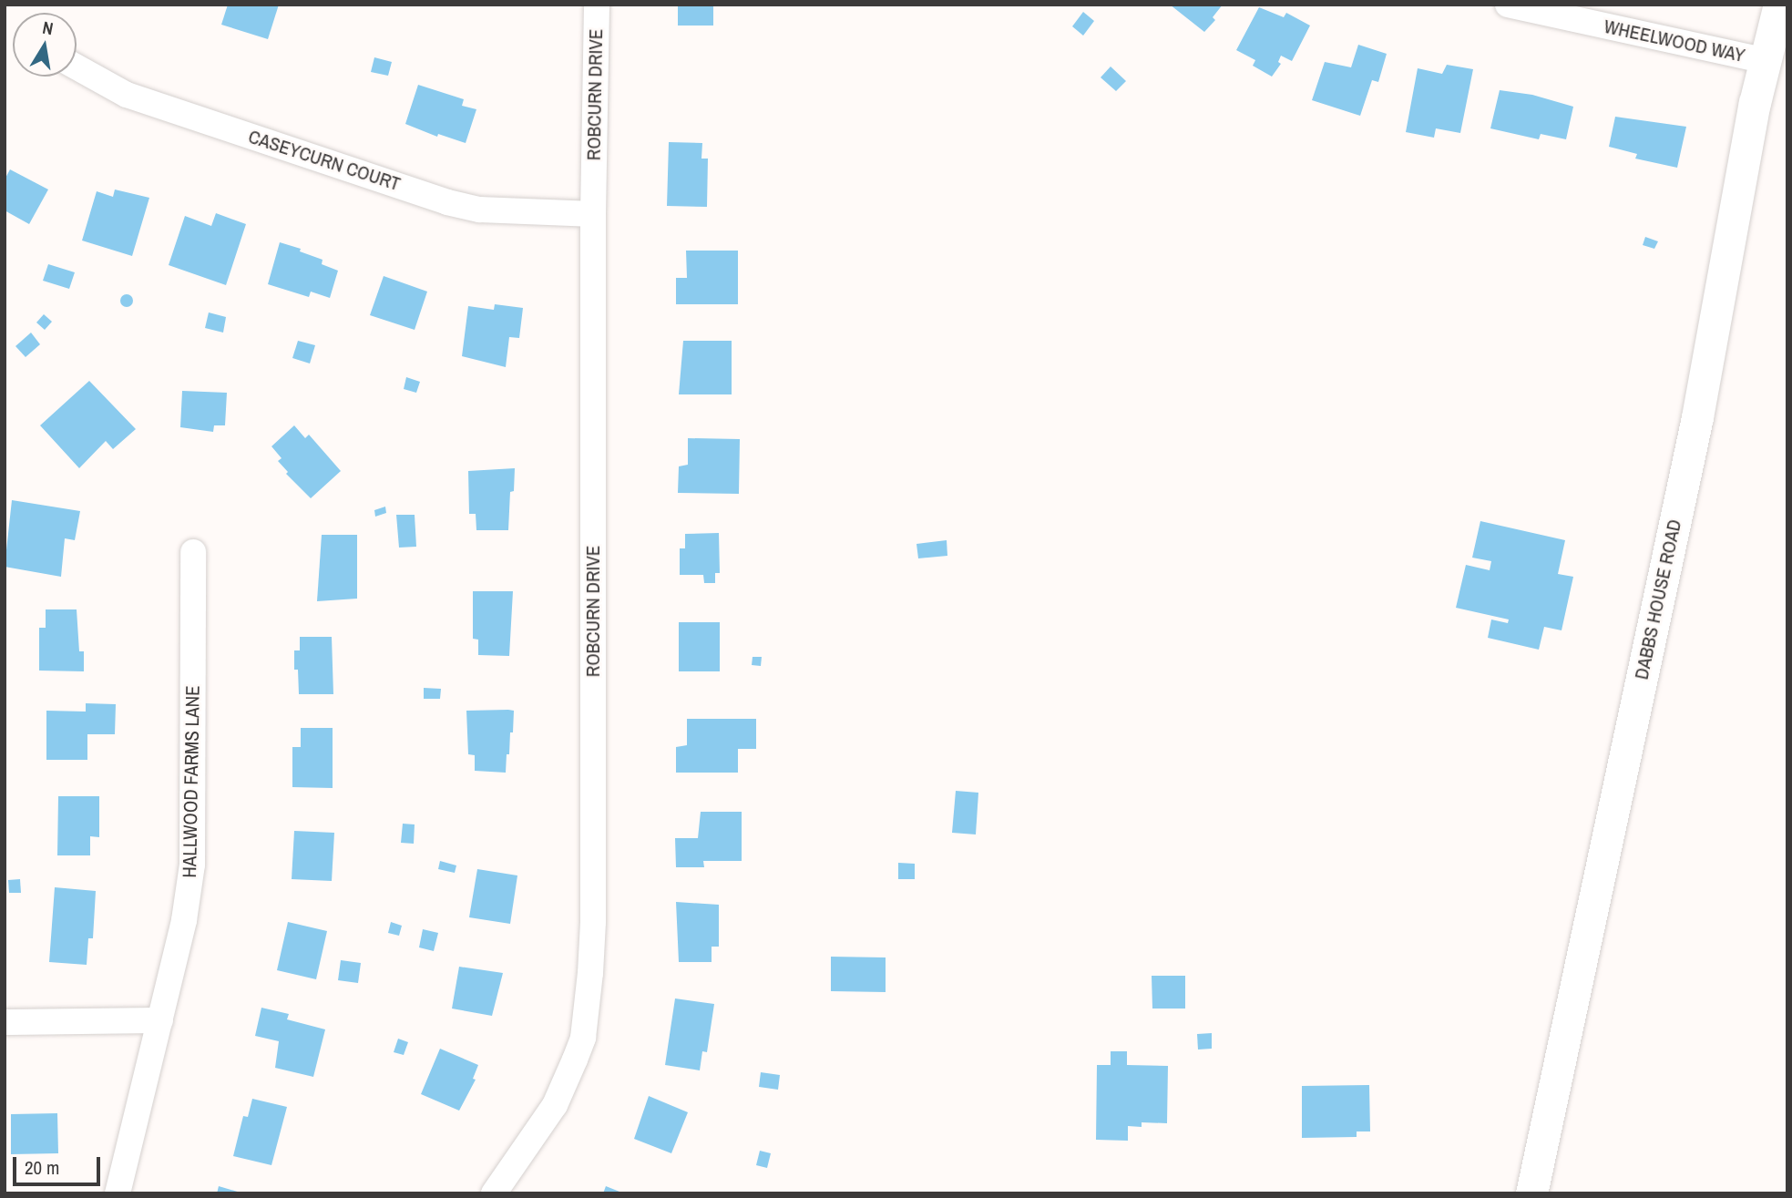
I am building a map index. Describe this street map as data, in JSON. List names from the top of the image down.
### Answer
{
  "streets": {
    "street": [
      "WHEELWOOD WAY",
      "ROBCURN DRIVE",
      "CASEYCURN COURT",
      "DABBS HOUSE ROAD",
      "HALLWOOD FARMS LANE"
    ]
  },
  "crossings": [
    ["WHEELWOOD WAY", "DABBS HOUSE ROAD"],
    ["ROBCURN DRIVE", "CASEYCURN COURT"]
  ],
  "scale_bar": "20 m",
  "north": "top"
}
